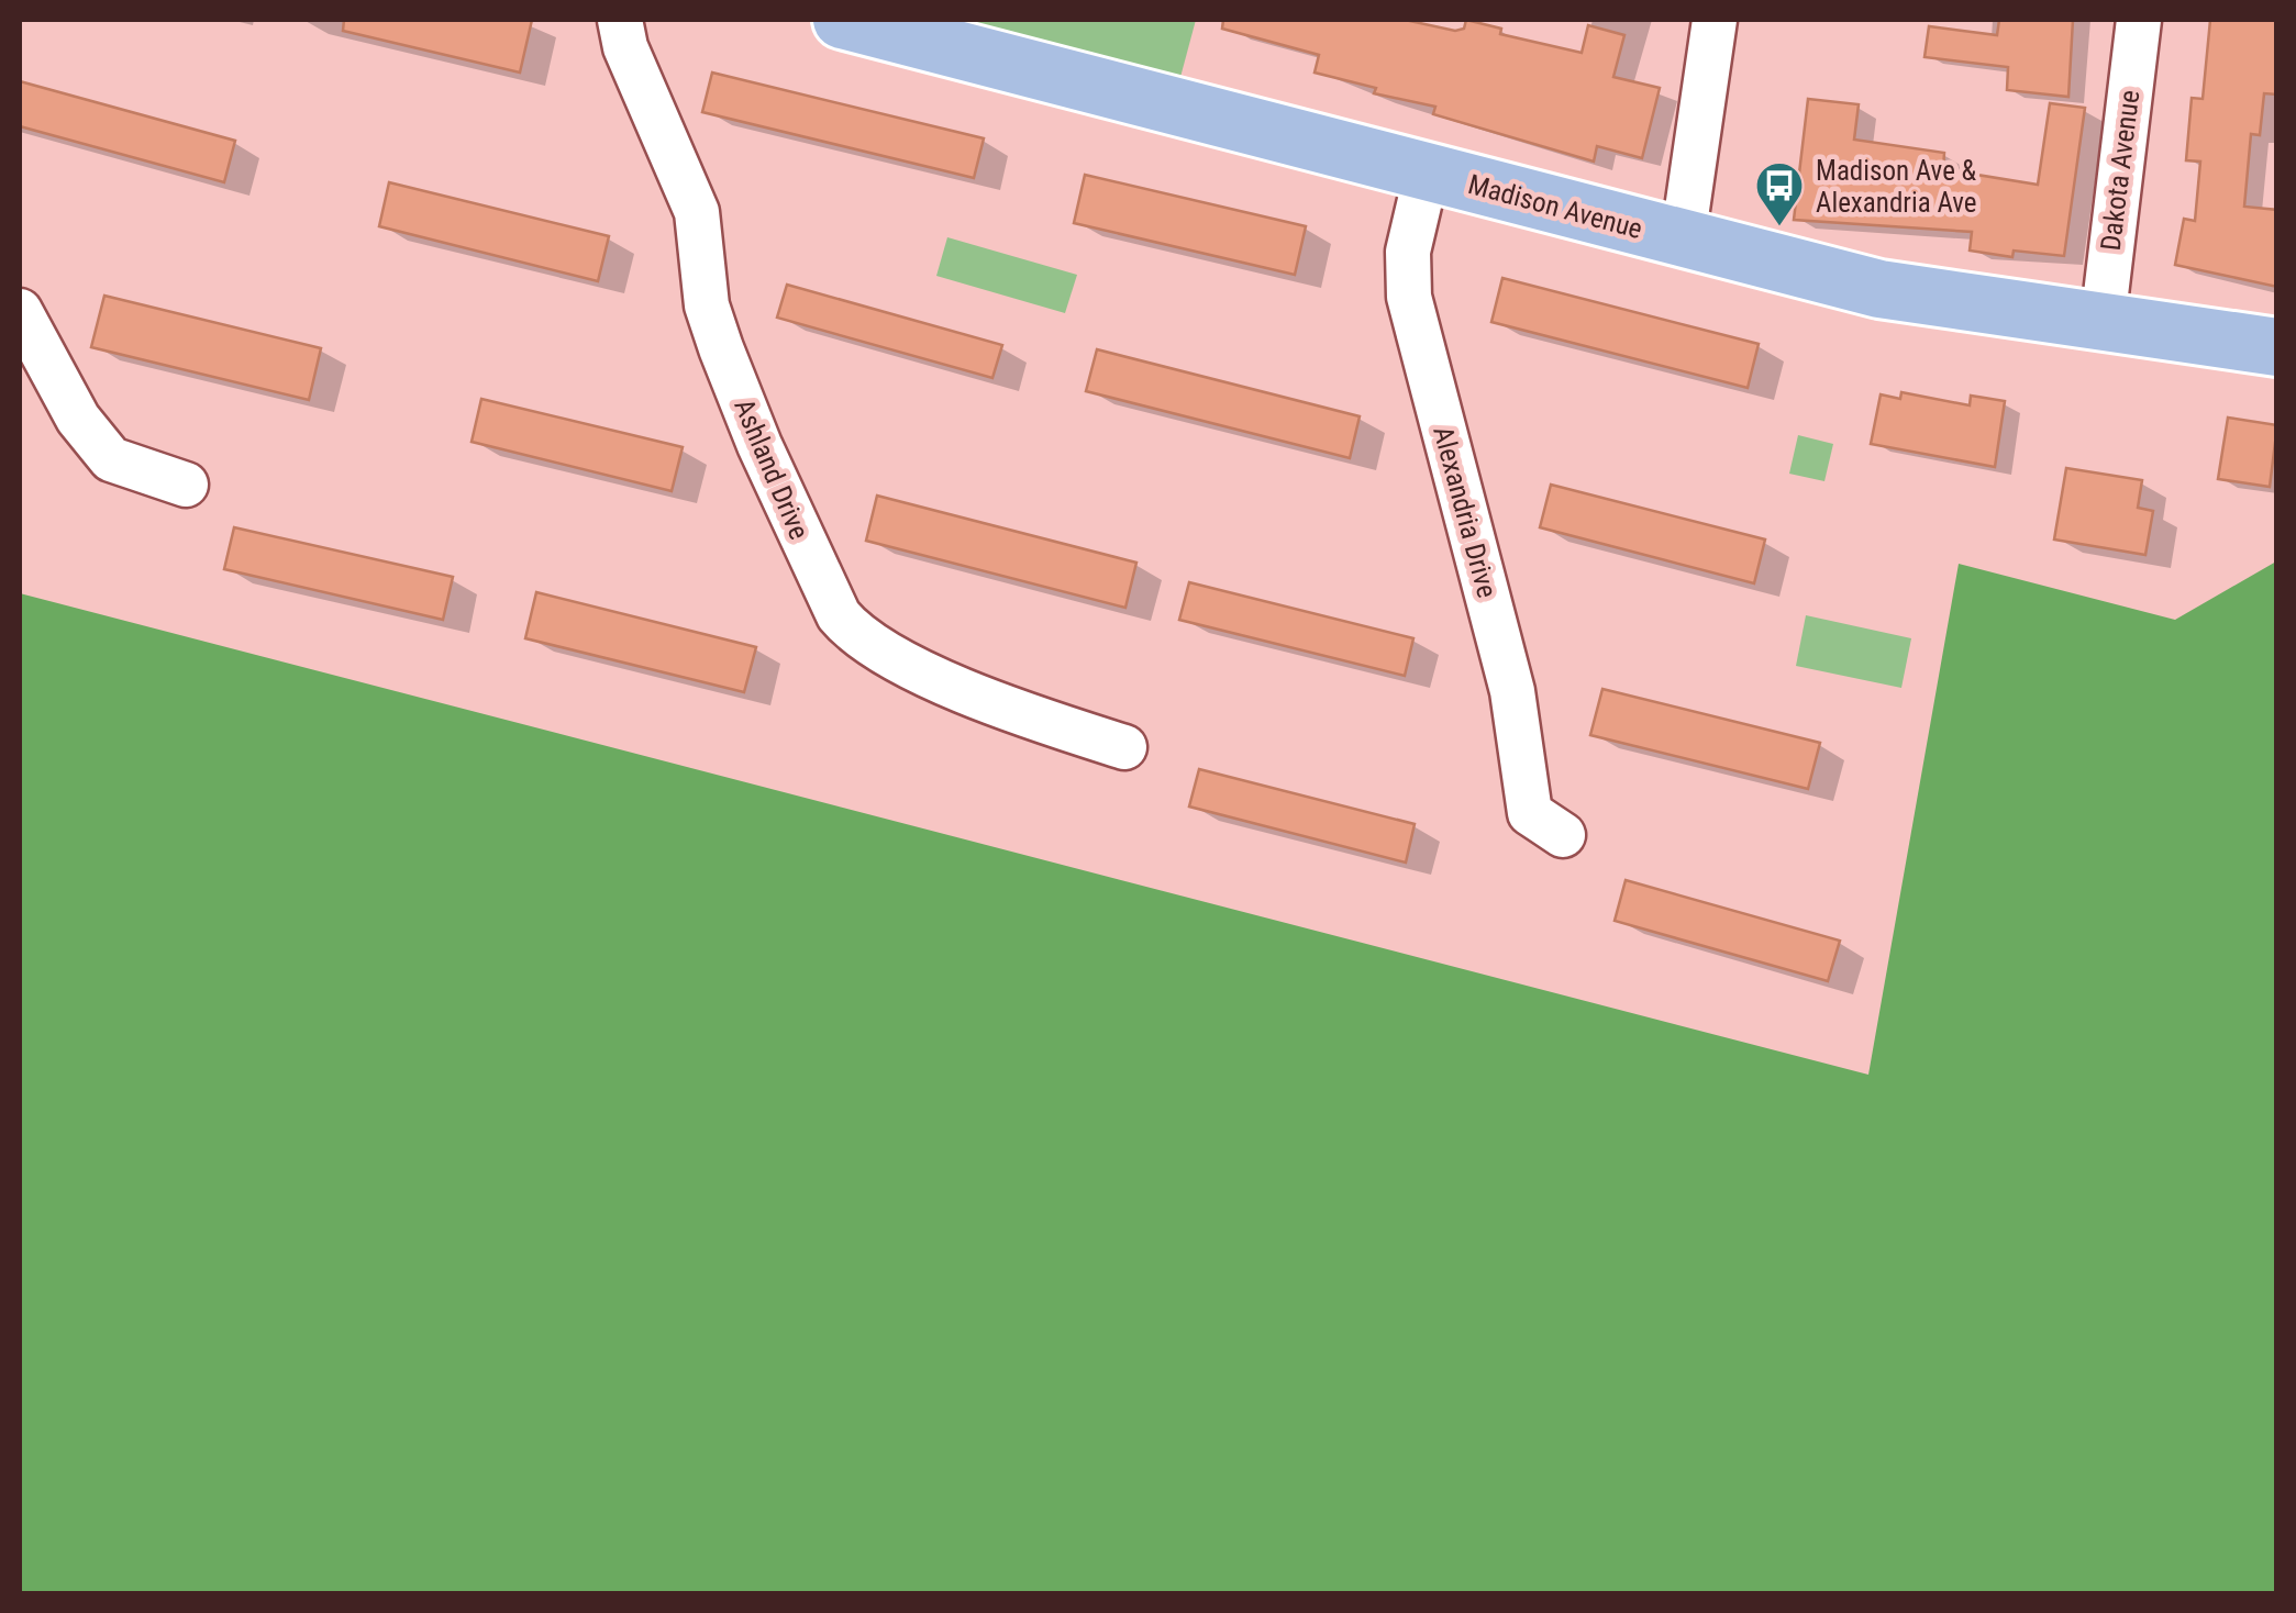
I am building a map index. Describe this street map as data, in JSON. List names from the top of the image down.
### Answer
{
  "streets": {
    "main road": ["Madison Avenue"],
    "street": ["Dakota Avenue", "Ashland Drive", "Alexandria Drive"]
  },
  "crossings": [
    ["Dakota Avenue", "Madison Avenue"],
    ["Madison Avenue", "Alexandria Drive"]
  ],
  "places": {
    "bus stop": ["Madison Ave & Alexandria Ave"]
  }
}
